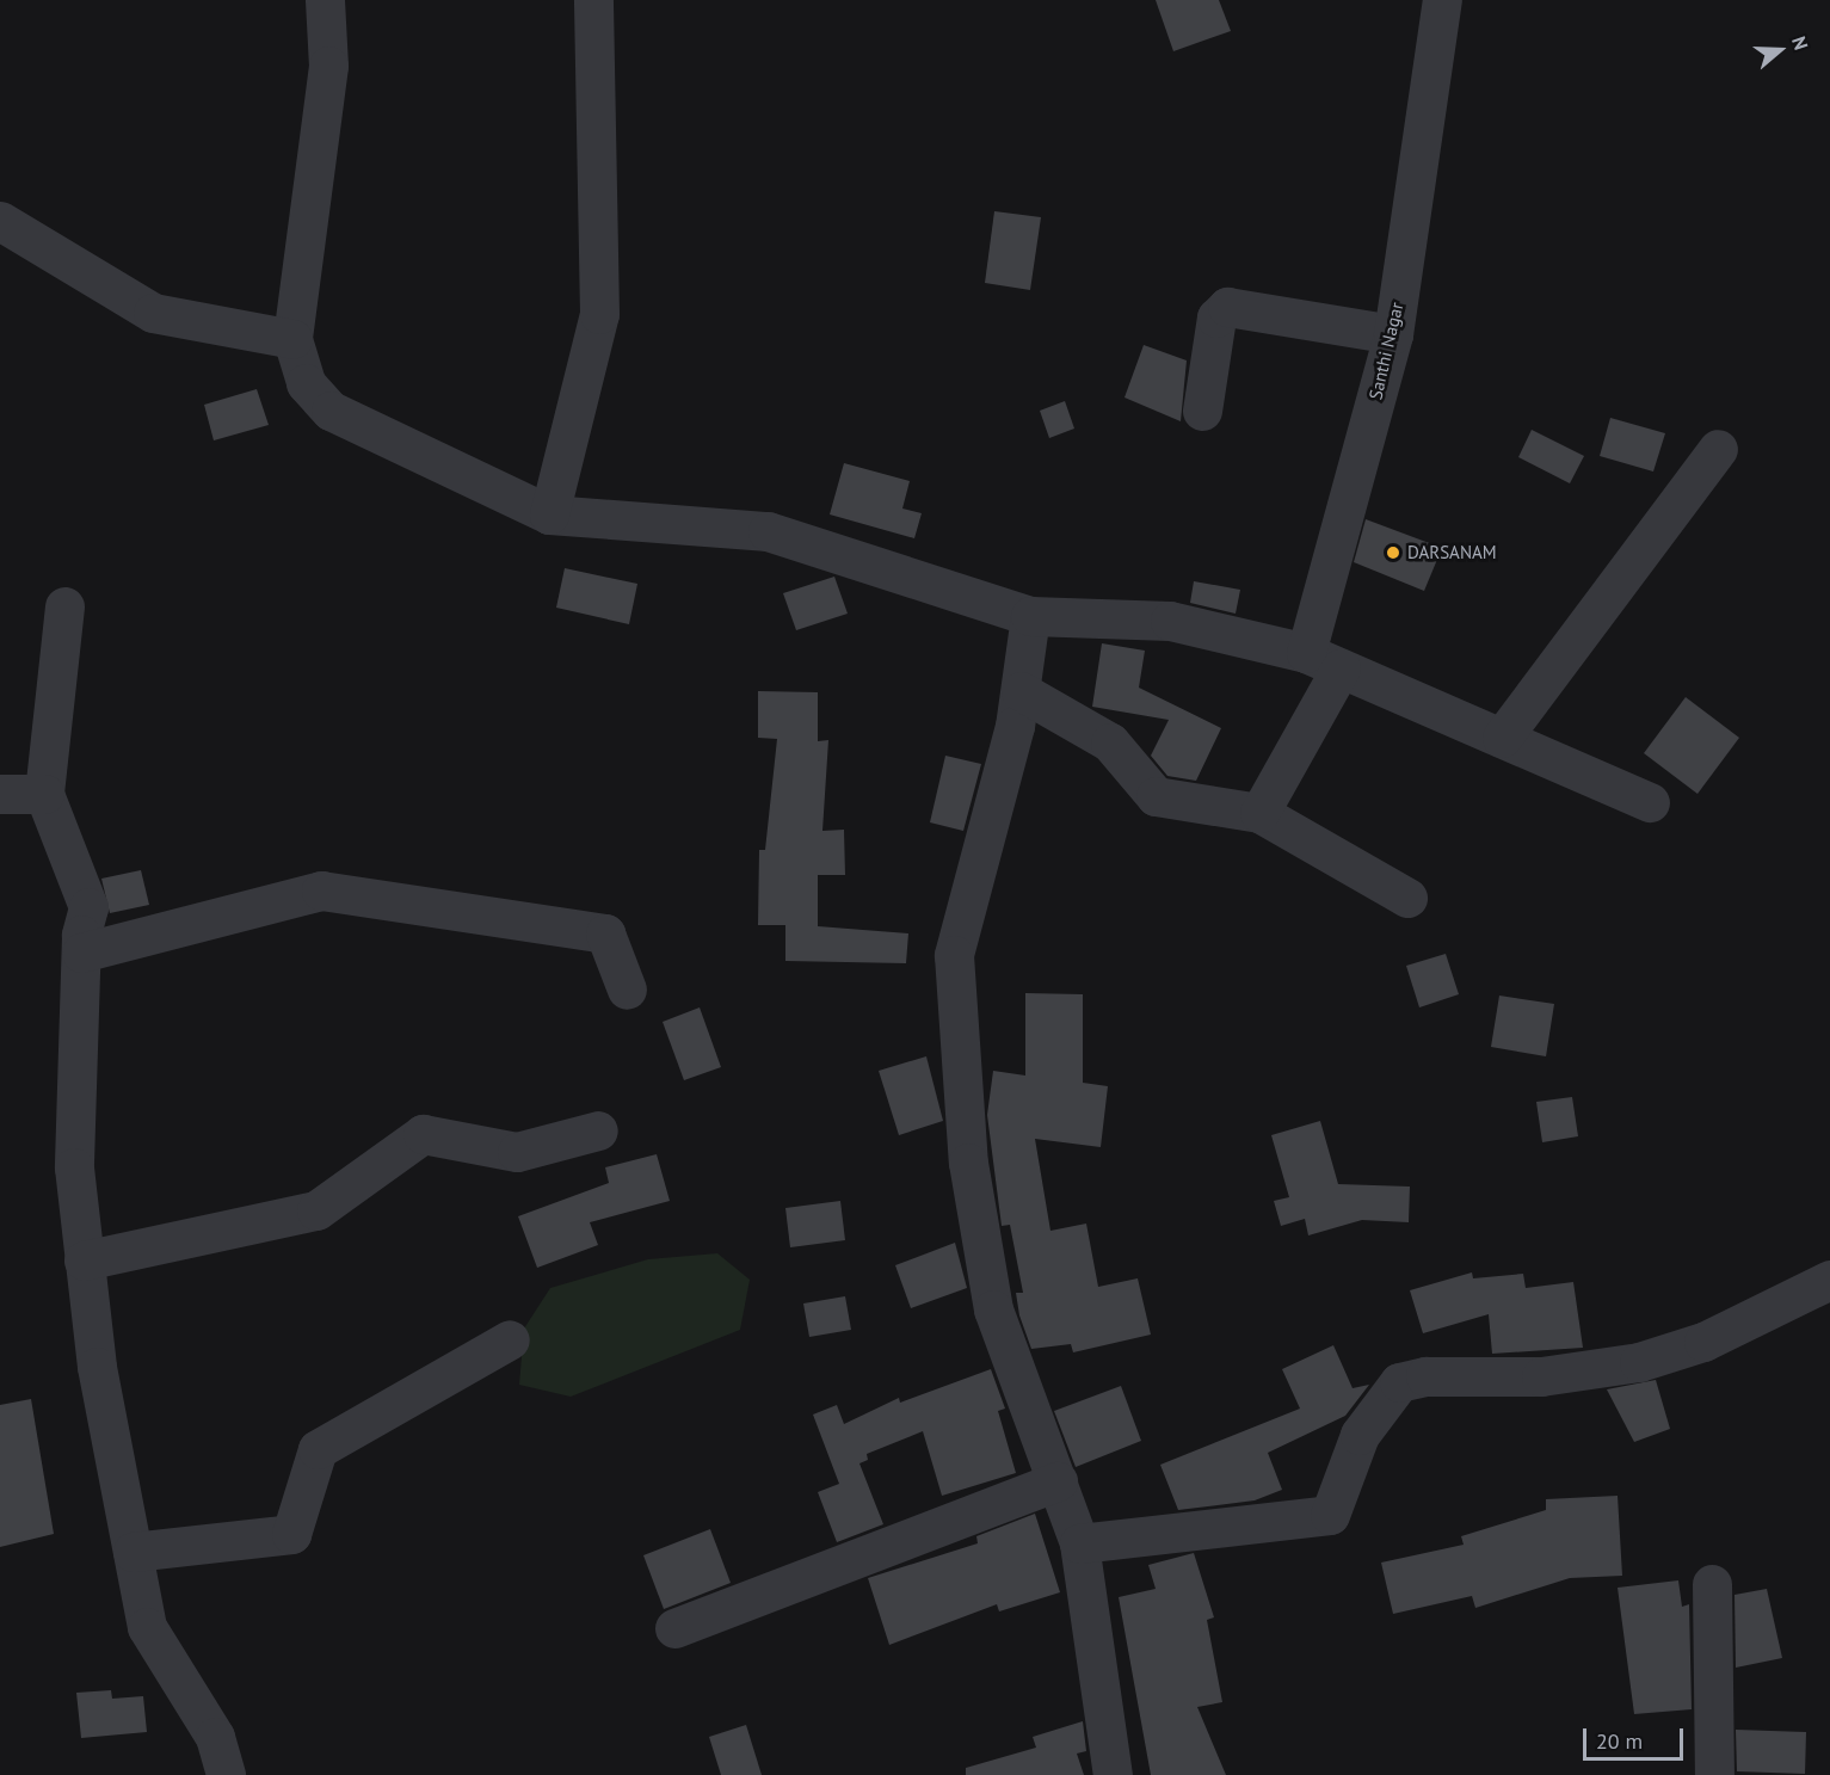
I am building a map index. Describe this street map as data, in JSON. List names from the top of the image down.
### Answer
{
  "streets": {
    "street": ["Santhi Nagar"]
  },
  "places": ["DARSANAM"],
  "scale_bar": "20 m",
  "north": "right"
}
